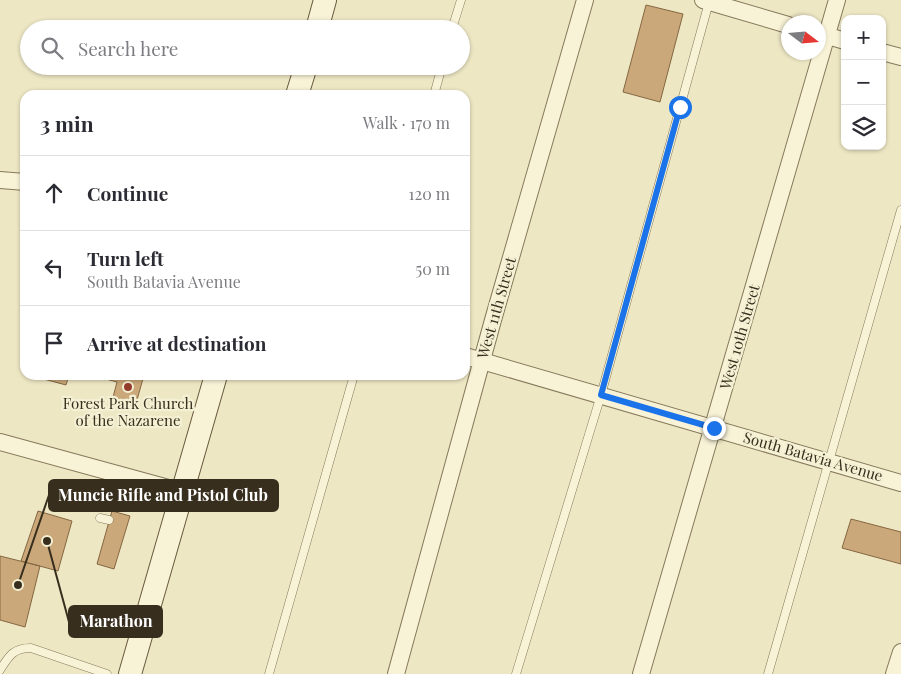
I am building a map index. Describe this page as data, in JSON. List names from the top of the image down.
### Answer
{
  "streets": {
    "street": ["West 11th Street", "West 10th Street", "South Batavia Avenue"]
  },
  "crossings": [
    ["West 11th Street", "South Batavia Avenue"],
    ["West 10th Street", "South Batavia Avenue"]
  ],
  "places": ["Forest Park Church of the Nazarene", "Marathon", "Muncie Rifle and Pistol Club"],
  "north": "right",
  "page": {
    "map_buttons": ["+", "−"],
    "search": "Search here",
    "heading": ["3 min", "Walk · 170 m"],
    "list": [
      ["Continue", "120 m"],
      ["Turn left", "South Batavia Avenue", "50 m"],
      "Arrive at destination"
    ]
  }
}
